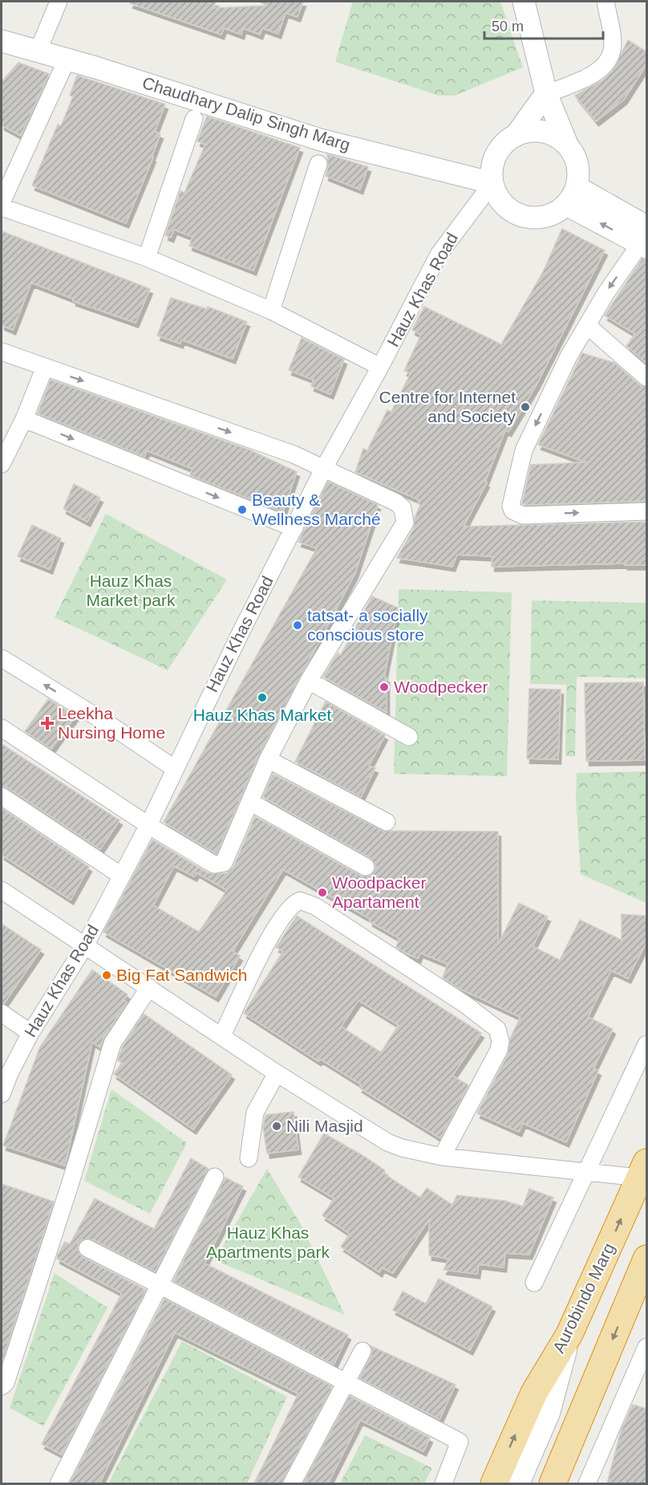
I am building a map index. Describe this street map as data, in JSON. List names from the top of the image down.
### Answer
{
  "streets": {
    "highway": ["Aurobindo Marg"],
    "street": ["Chaudhary Dalip Singh Marg", "Hauz Khas Road"]
  },
  "crossings": [
    ["Chaudhary Dalip Singh Marg", "Hauz Khas Road"]
  ],
  "parks": ["Hauz Khas Market park", "Hauz Khas Apartments park"],
  "places": {
    "other": [
      "Centre for Internet and Society",
      "Beauty & Wellness Marché",
      "tatsat- a socially conscious store",
      "Woodpecker",
      "Hauz Khas Market",
      "Woodpacker Apartament",
      "Big Fat Sandwich",
      "Nili Masjid"
    ],
    "health": ["Leekha Nursing Home"]
  },
  "scale_bar": "50 m"
}
